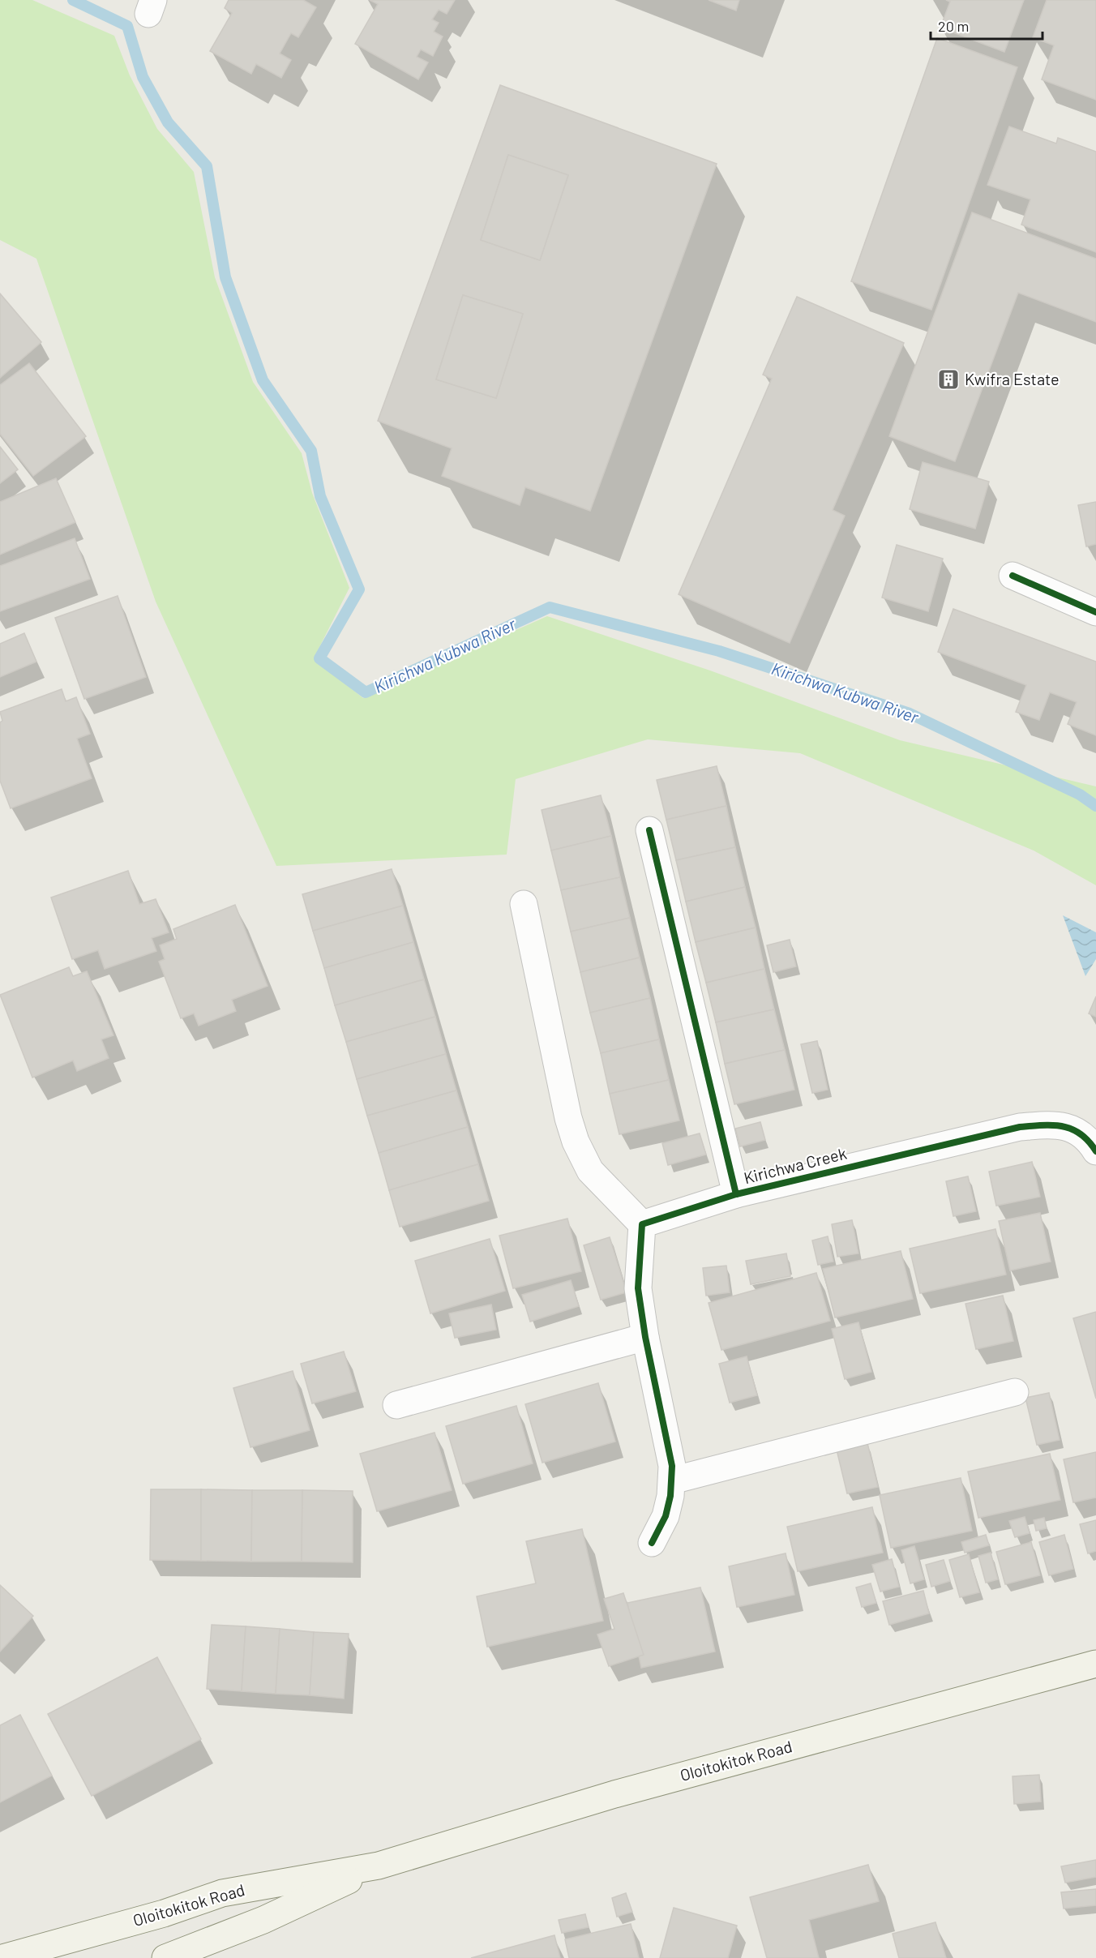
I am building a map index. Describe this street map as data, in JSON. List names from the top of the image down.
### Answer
{
  "streets": {
    "main road": ["Oloitokitok Road"],
    "street": ["Kirichwa Creek"]
  },
  "water": ["Kirichwa Kubwa River"],
  "places": {
    "building": ["Kwifra Estate"]
  },
  "scale_bar": "20 m"
}
